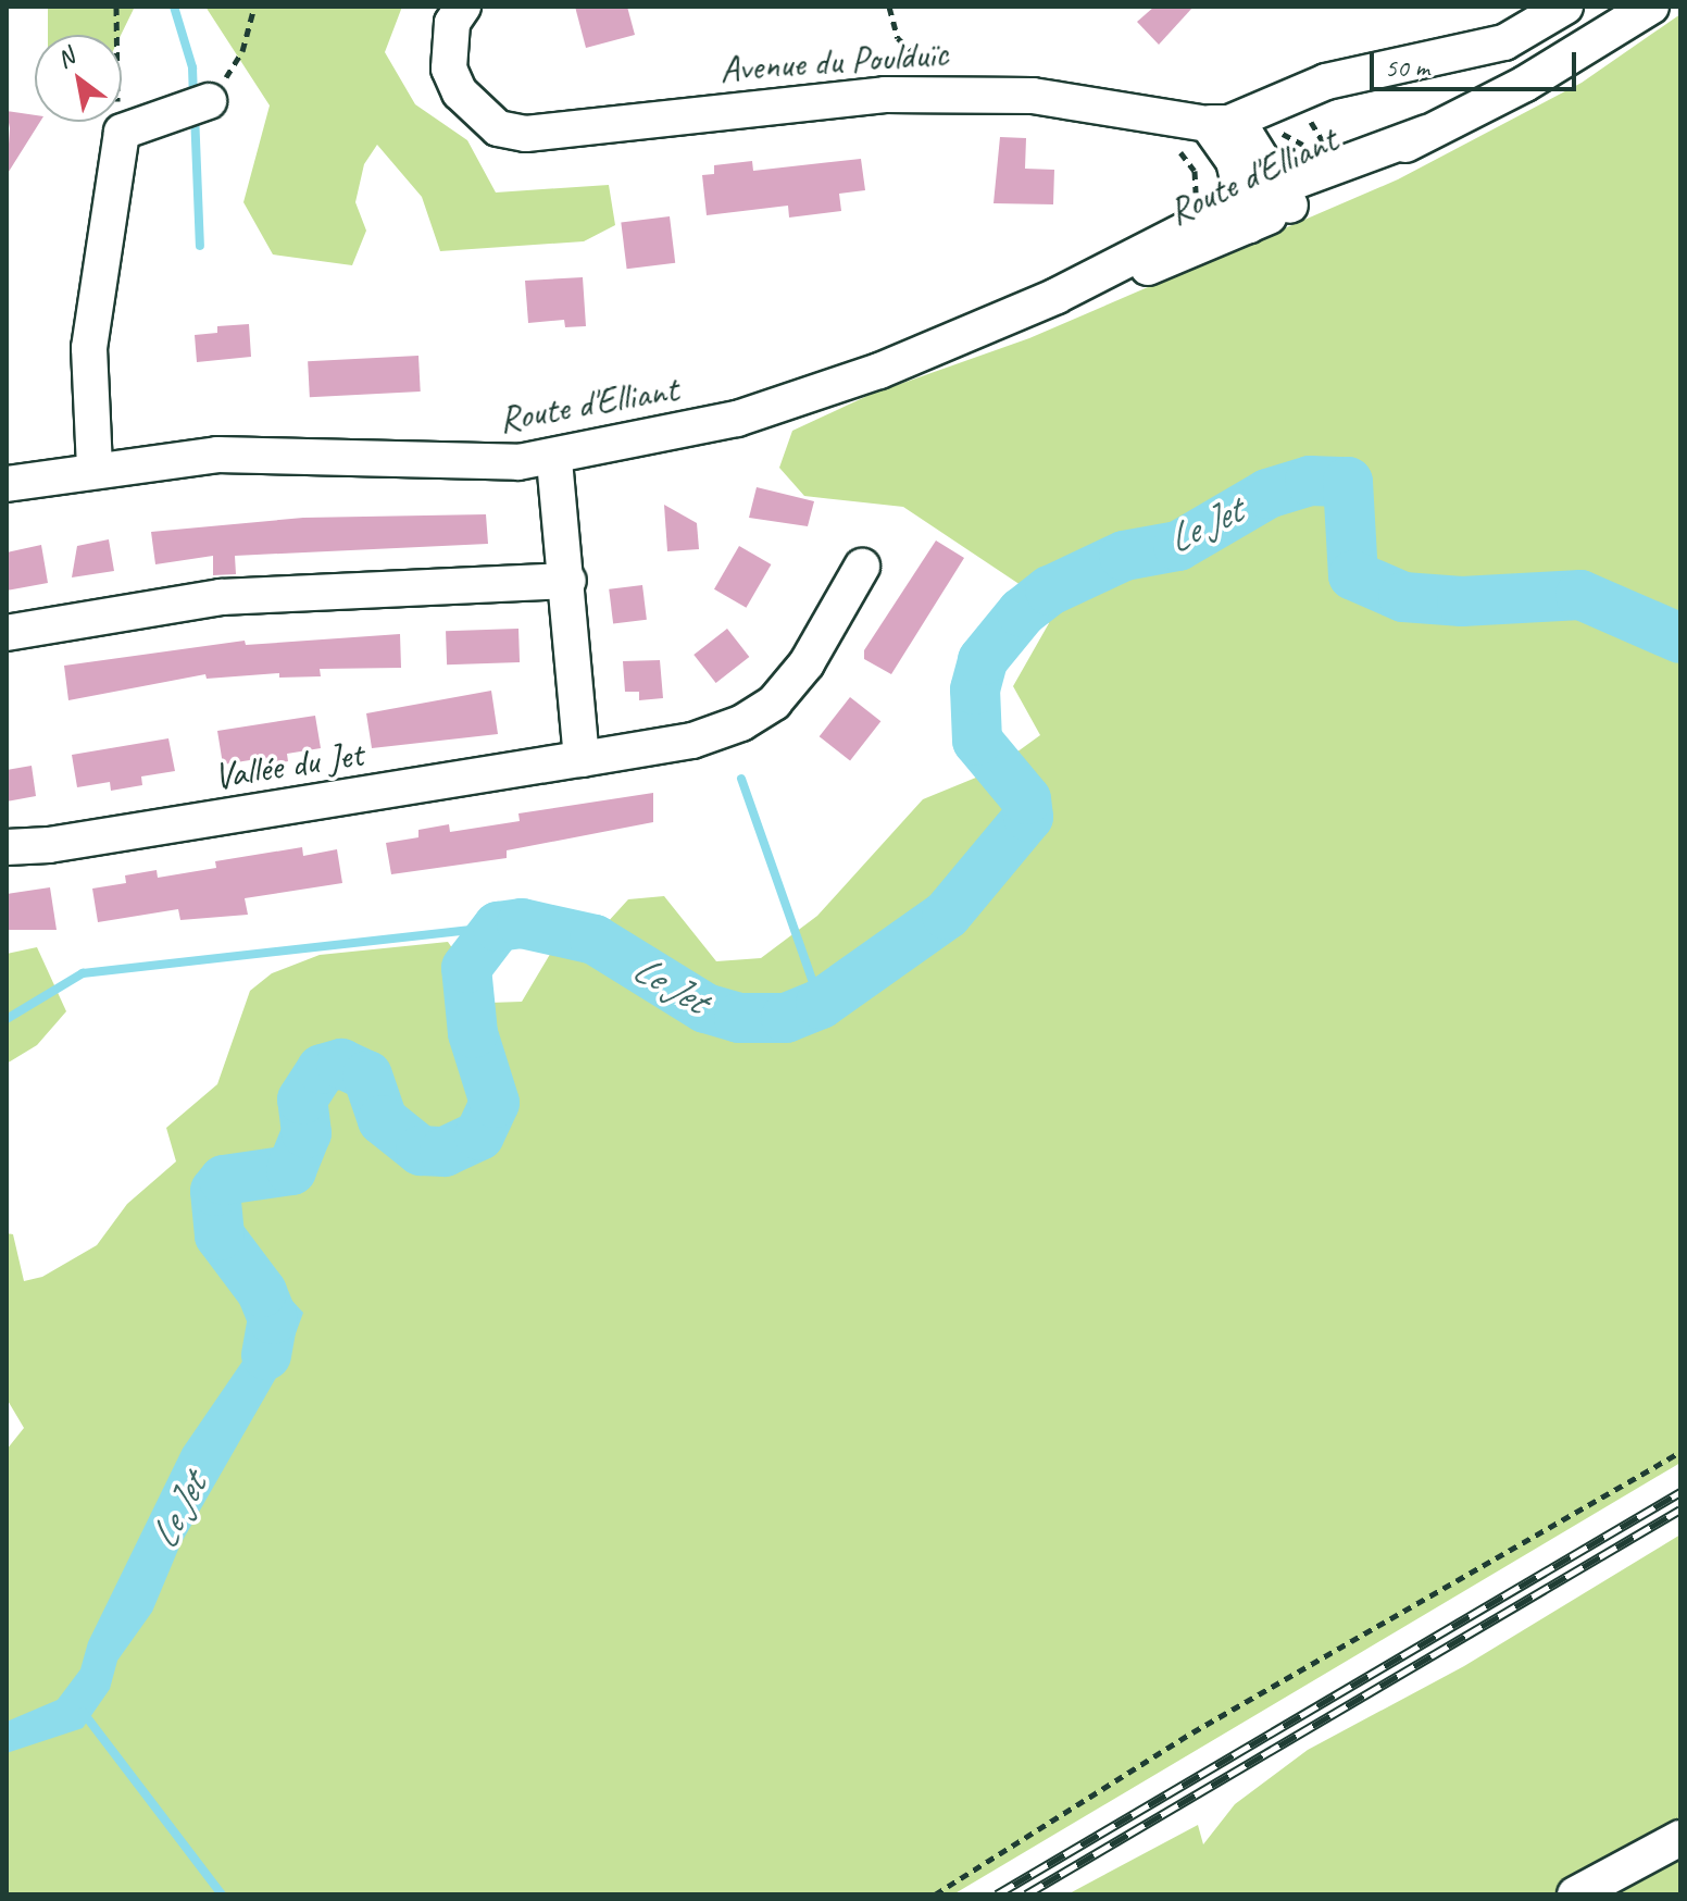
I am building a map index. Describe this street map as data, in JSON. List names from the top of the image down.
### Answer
{
  "streets": {
    "street": ["Avenue du Poulduïc", "Route d'Elliant", "Vallée du Jet"]
  },
  "water": ["Le Jet"],
  "scale_bar": "50 m",
  "north": "top left"
}
